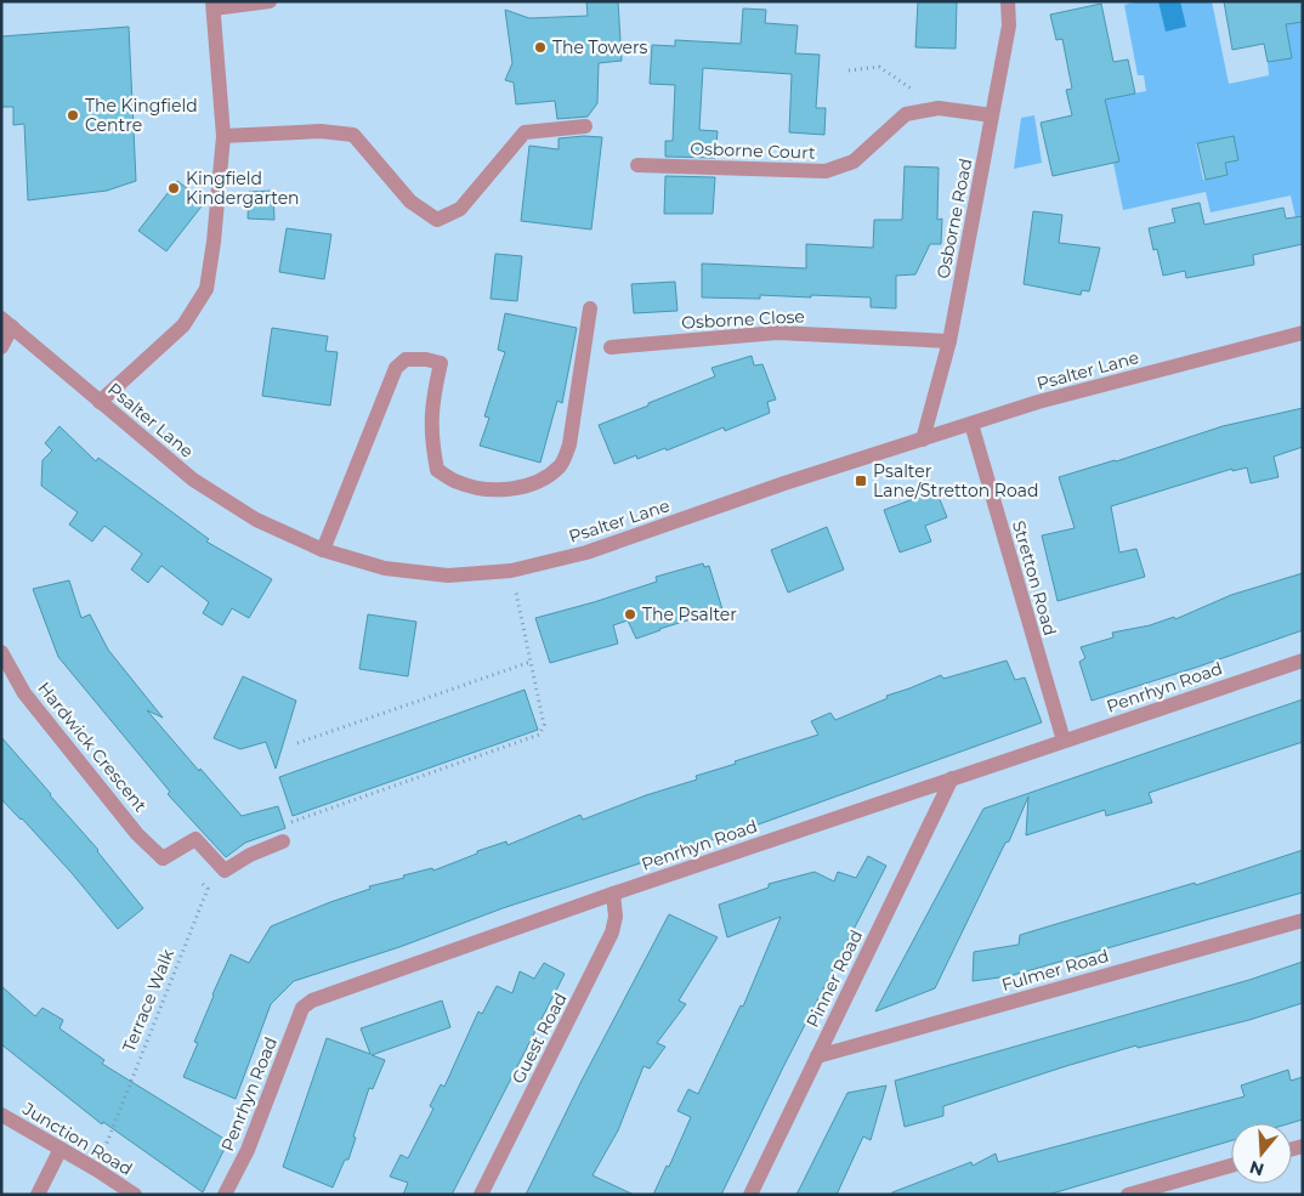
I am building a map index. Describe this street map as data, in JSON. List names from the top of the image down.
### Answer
{
  "streets": {
    "street": [
      "Osborne Court",
      "Osborne Road",
      "Osborne Close",
      "Psalter Lane",
      "Stretton Road",
      "Penrhyn Road",
      "Hardwick Crescent",
      "Fulmer Road",
      "Pinner Road",
      "Guest Road",
      "Junction Road"
    ],
    "path": ["Terrace Walk"]
  },
  "crossings": [
    ["Osborne Court", "Osborne Road"],
    ["Osborne Road", "Osborne Close"],
    ["Osborne Road", "Psalter Lane"],
    ["Psalter Lane", "Stretton Road"],
    ["Stretton Road", "Penrhyn Road"],
    ["Penrhyn Road", "Pinner Road"],
    ["Penrhyn Road", "Guest Road"],
    ["Fulmer Road", "Pinner Road"],
    ["Terrace Walk", "Junction Road"]
  ],
  "places": {
    "other": [
      "The Towers",
      "The Kingfield Centre",
      "Kingfield Kindergarten",
      "The Psalter"
    ],
    "transit": ["Psalter Lane/Stretton Road"]
  },
  "north": "bottom"
}
